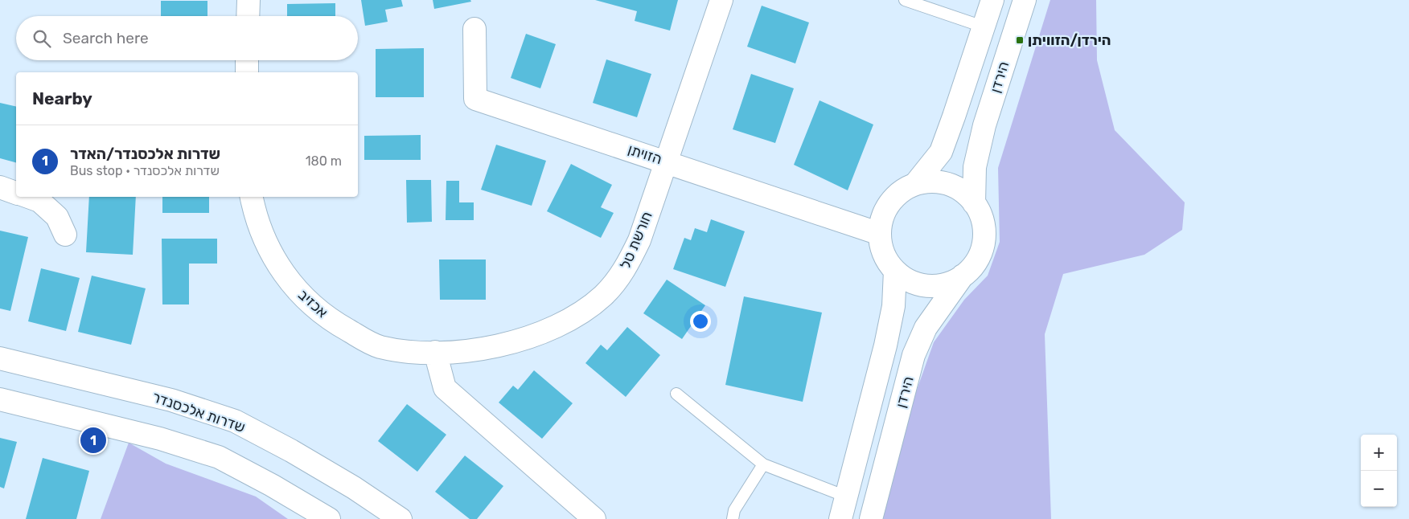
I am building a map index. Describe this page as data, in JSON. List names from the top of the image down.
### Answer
{
  "streets": {
    "street": [
      "הירדן",
      "הזויתן",
      "חורשת טל",
      "אכזיב",
      "שדרות אלכסנדר"
    ]
  },
  "crossings": [
    ["הירדן", "הזויתן"],
    ["הזויתן", "חורשת טל"],
    ["חורשת טל", "אכזיב"]
  ],
  "places": {
    "transit": ["הירדן/הזוויתן"]
  },
  "page": {
    "search": "Search here",
    "heading": "Nearby",
    "list": [
      {
        "mark": "1",
        "name": "שדרות אלכסנדר/האדר",
        "note": "Bus stop · שדרות אלכסנדר",
        "value": "180 m"
      }
    ],
    "pins": "1",
    "map_buttons": ["+", "−"]
  }
}
